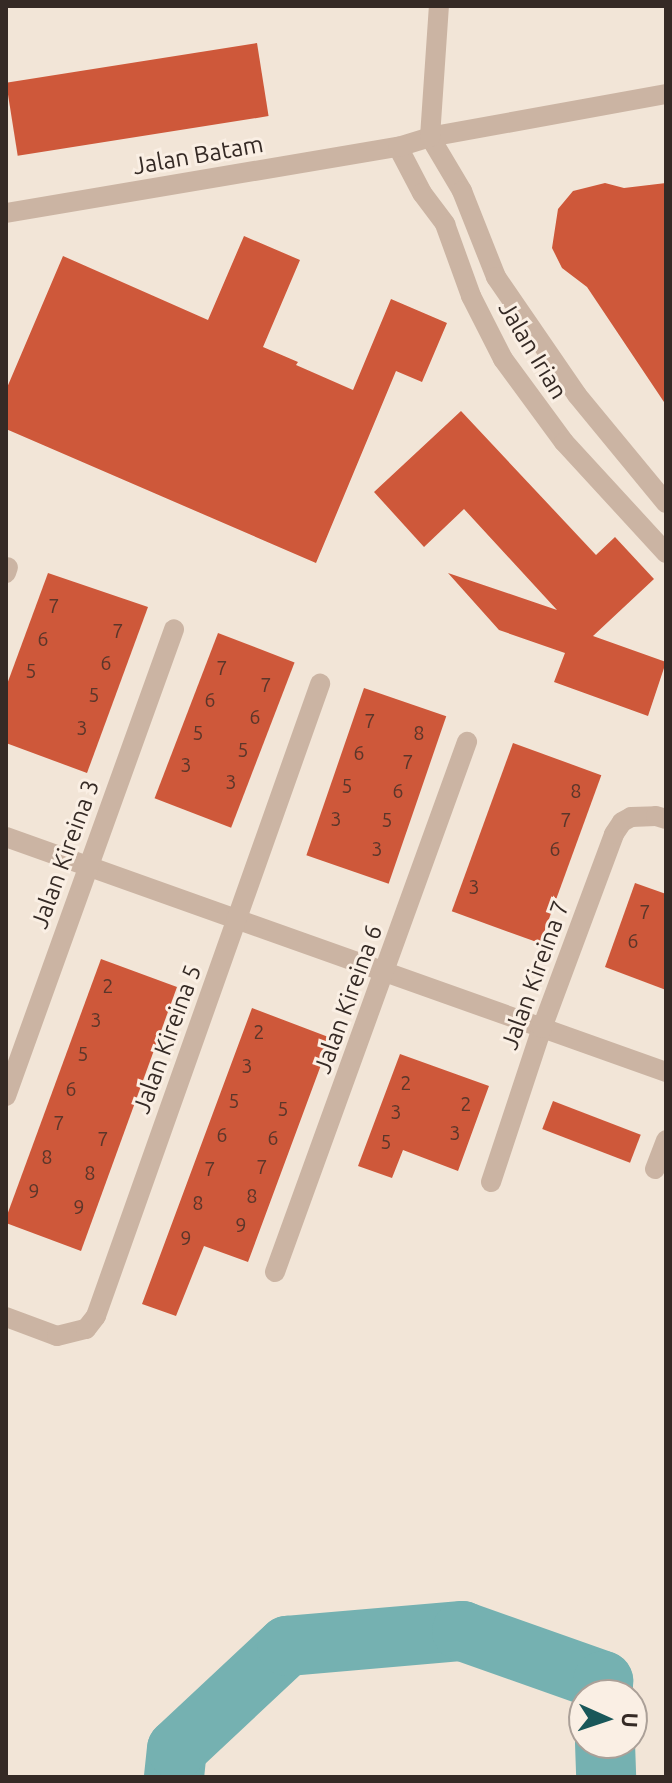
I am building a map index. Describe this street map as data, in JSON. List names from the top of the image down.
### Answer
{
  "streets": {
    "street": [
      "Jalan Batam",
      "Jalan Irian",
      "Jalan Kireina 3",
      "Jalan Kireina 7",
      "Jalan Kireina 6",
      "Jalan Kireina 5"
    ]
  },
  "crossings": [
    ["Jalan Batam", "Jalan Irian"]
  ],
  "house_numbers": [
    "7",
    "7",
    "6",
    "6",
    "7",
    "5",
    "7",
    "5",
    "6",
    "6",
    "7",
    "3",
    "5",
    "8",
    "5",
    "6",
    "7",
    "3",
    "3",
    "5",
    "6",
    "8",
    "3",
    "5",
    "7",
    "3",
    "6",
    "3",
    "7",
    "6",
    "2",
    "3",
    "2",
    "5",
    "3",
    "2",
    "6",
    "5",
    "2",
    "5",
    "3",
    "7",
    "3",
    "6",
    "6",
    "7",
    "5",
    "8",
    "7",
    "7",
    "8",
    "9",
    "8",
    "8",
    "9",
    "9",
    "9"
  ],
  "north": "right"
}
